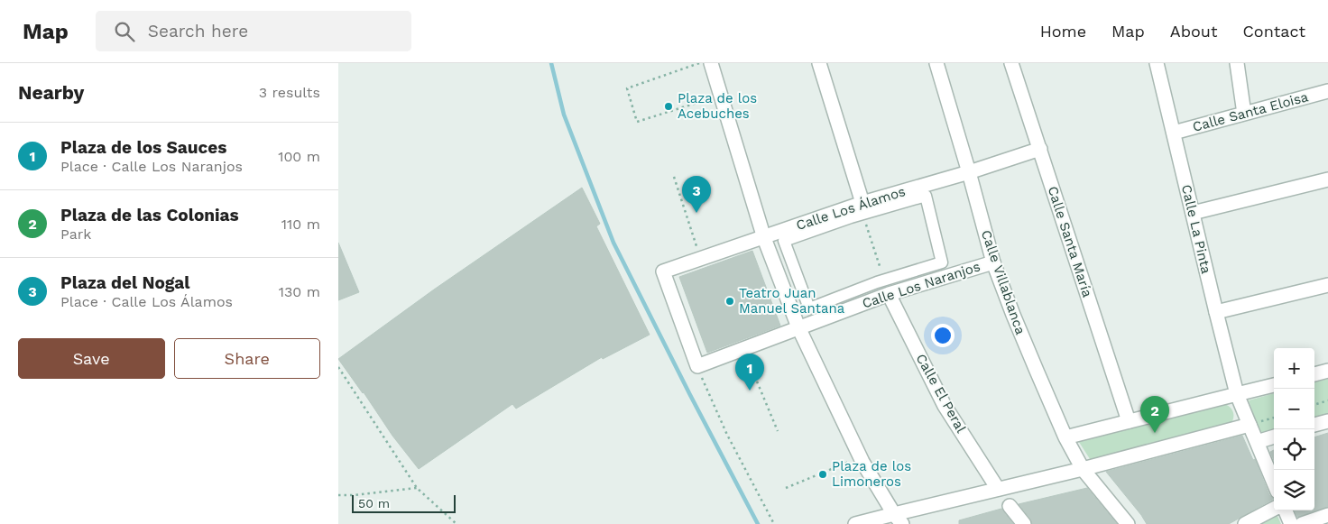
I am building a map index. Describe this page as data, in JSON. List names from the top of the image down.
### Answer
{
  "streets": {
    "street": [
      "Calle Santa Eloisa",
      "Calle Los Álamos",
      "Calle La Pinta",
      "Calle Santa María",
      "Calle Villablanca",
      "Calle Los Naranjos",
      "Calle El Peral"
    ]
  },
  "crossings": [
    ["Calle Santa Eloisa", "Calle La Pinta"],
    ["Calle Los Álamos", "Calle Santa María"],
    ["Calle Los Álamos", "Calle Villablanca"],
    ["Calle Los Álamos", "Calle Los Naranjos"],
    ["Calle Villablanca", "Calle Los Naranjos"],
    ["Calle Los Naranjos", "Calle El Peral"]
  ],
  "places": ["Plaza de los Acebuches", "Teatro Juan Manuel Santana", "Plaza de los Limoneros"],
  "scale_bar": "50 m",
  "page": {
    "header": "Map",
    "search": "Search here",
    "nav": [
      "Home",
      "Map",
      "About",
      "Contact"
    ],
    "heading": ["Nearby", "3 results"],
    "list": [
      {
        "mark": "1",
        "name": "Plaza de los Sauces",
        "note": "Place · Calle Los Naranjos",
        "value": "100 m"
      },
      {
        "mark": "2",
        "name": "Plaza de las Colonias",
        "note": "Park",
        "value": "110 m"
      },
      {
        "mark": "3",
        "name": "Plaza del Nogal",
        "note": "Place · Calle Los Álamos",
        "value": "130 m"
      }
    ],
    "pins": ["3", "1", "2"],
    "buttons": ["Save", "Share"],
    "map_buttons": ["+", "−"],
    "scale": "50 m"
  }
}
